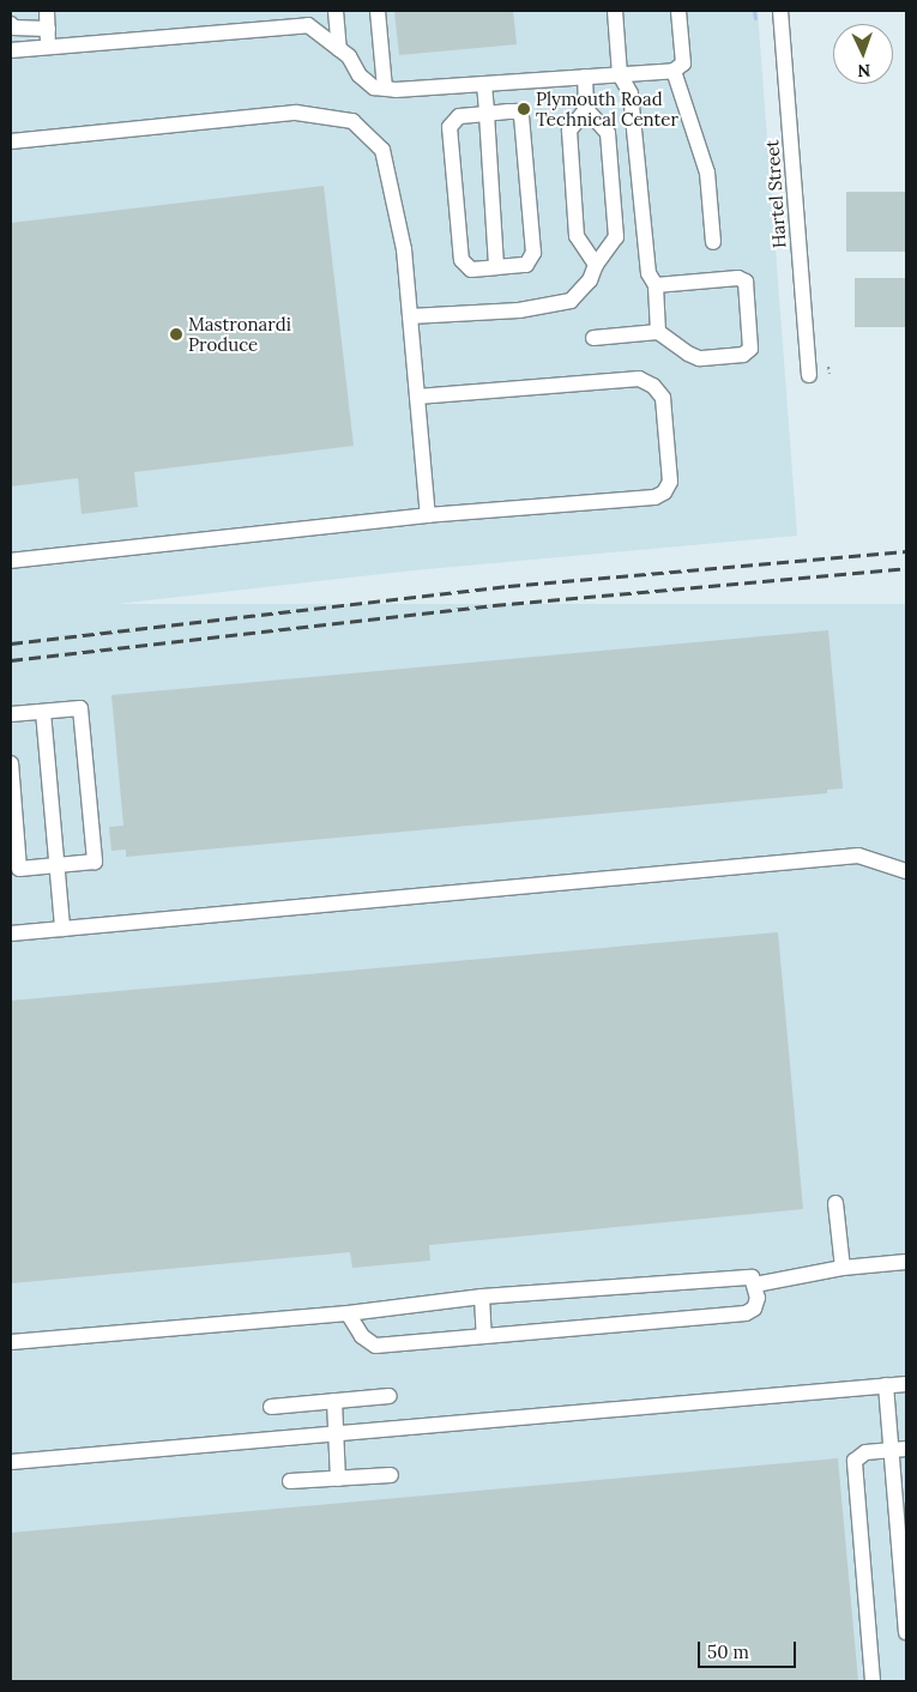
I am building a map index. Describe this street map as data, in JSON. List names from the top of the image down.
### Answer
{
  "streets": {
    "street": ["Hartel Street"]
  },
  "places": ["Plymouth Road Technical Center", "Mastronardi Produce"],
  "scale_bar": "50 m",
  "north": "bottom"
}
